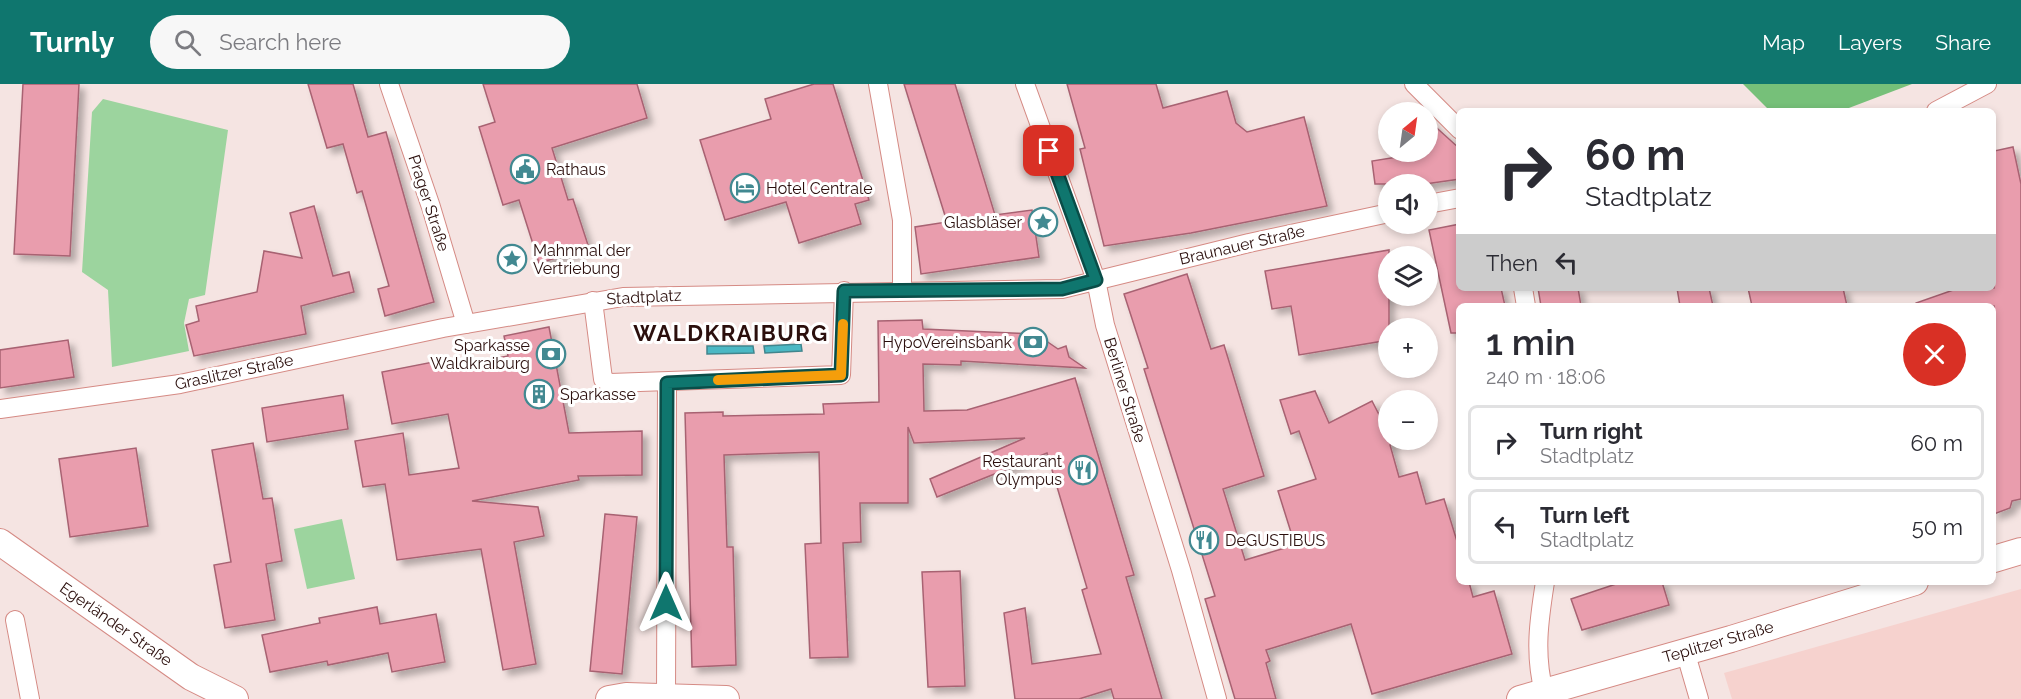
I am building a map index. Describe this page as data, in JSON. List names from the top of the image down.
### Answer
{
  "streets": {
    "street": [
      "Prager Straße",
      "Braunauer Straße",
      "Stadtplatz",
      "Graslitzer Straße",
      "Berliner Straße",
      "Egerländer Straße",
      "Teplitzer Straße"
    ]
  },
  "crossings": [
    ["Prager Straße", "Graslitzer Straße"],
    ["Braunauer Straße", "Stadtplatz"],
    ["Braunauer Straße", "Berliner Straße"],
    ["Stadtplatz", "Graslitzer Straße"],
    ["Stadtplatz", "Berliner Straße"]
  ],
  "districts": ["WALDKRAIBURG"],
  "places": {
    "public building": ["Rathaus"],
    "hotel": ["Hotel Centrale"],
    "place": ["Glasbläser", "Mahnmal der Vertriebung"],
    "bank": ["HypoVereinsbank", "Sparkasse Waldkraiburg"],
    "building": ["Sparkasse"],
    "restaurant": ["Restaurant Olympus", "DeGUSTIBUS"]
  },
  "north": "top right",
  "page": {
    "header": "Turnly",
    "search": "Search here",
    "nav": ["Map", "Layers", "Share"],
    "map_buttons": ["+", "−"],
    "turn": ["60 m", "Stadtplatz"],
    "then": "Then",
    "heading": ["1 min", "240 m · 18:06"],
    "list": [
      {
        "name": "Turn right",
        "note": "Stadtplatz",
        "value": "60 m"
      },
      {
        "name": "Turn left",
        "note": "Stadtplatz",
        "value": "50 m"
      }
    ]
  }
}
